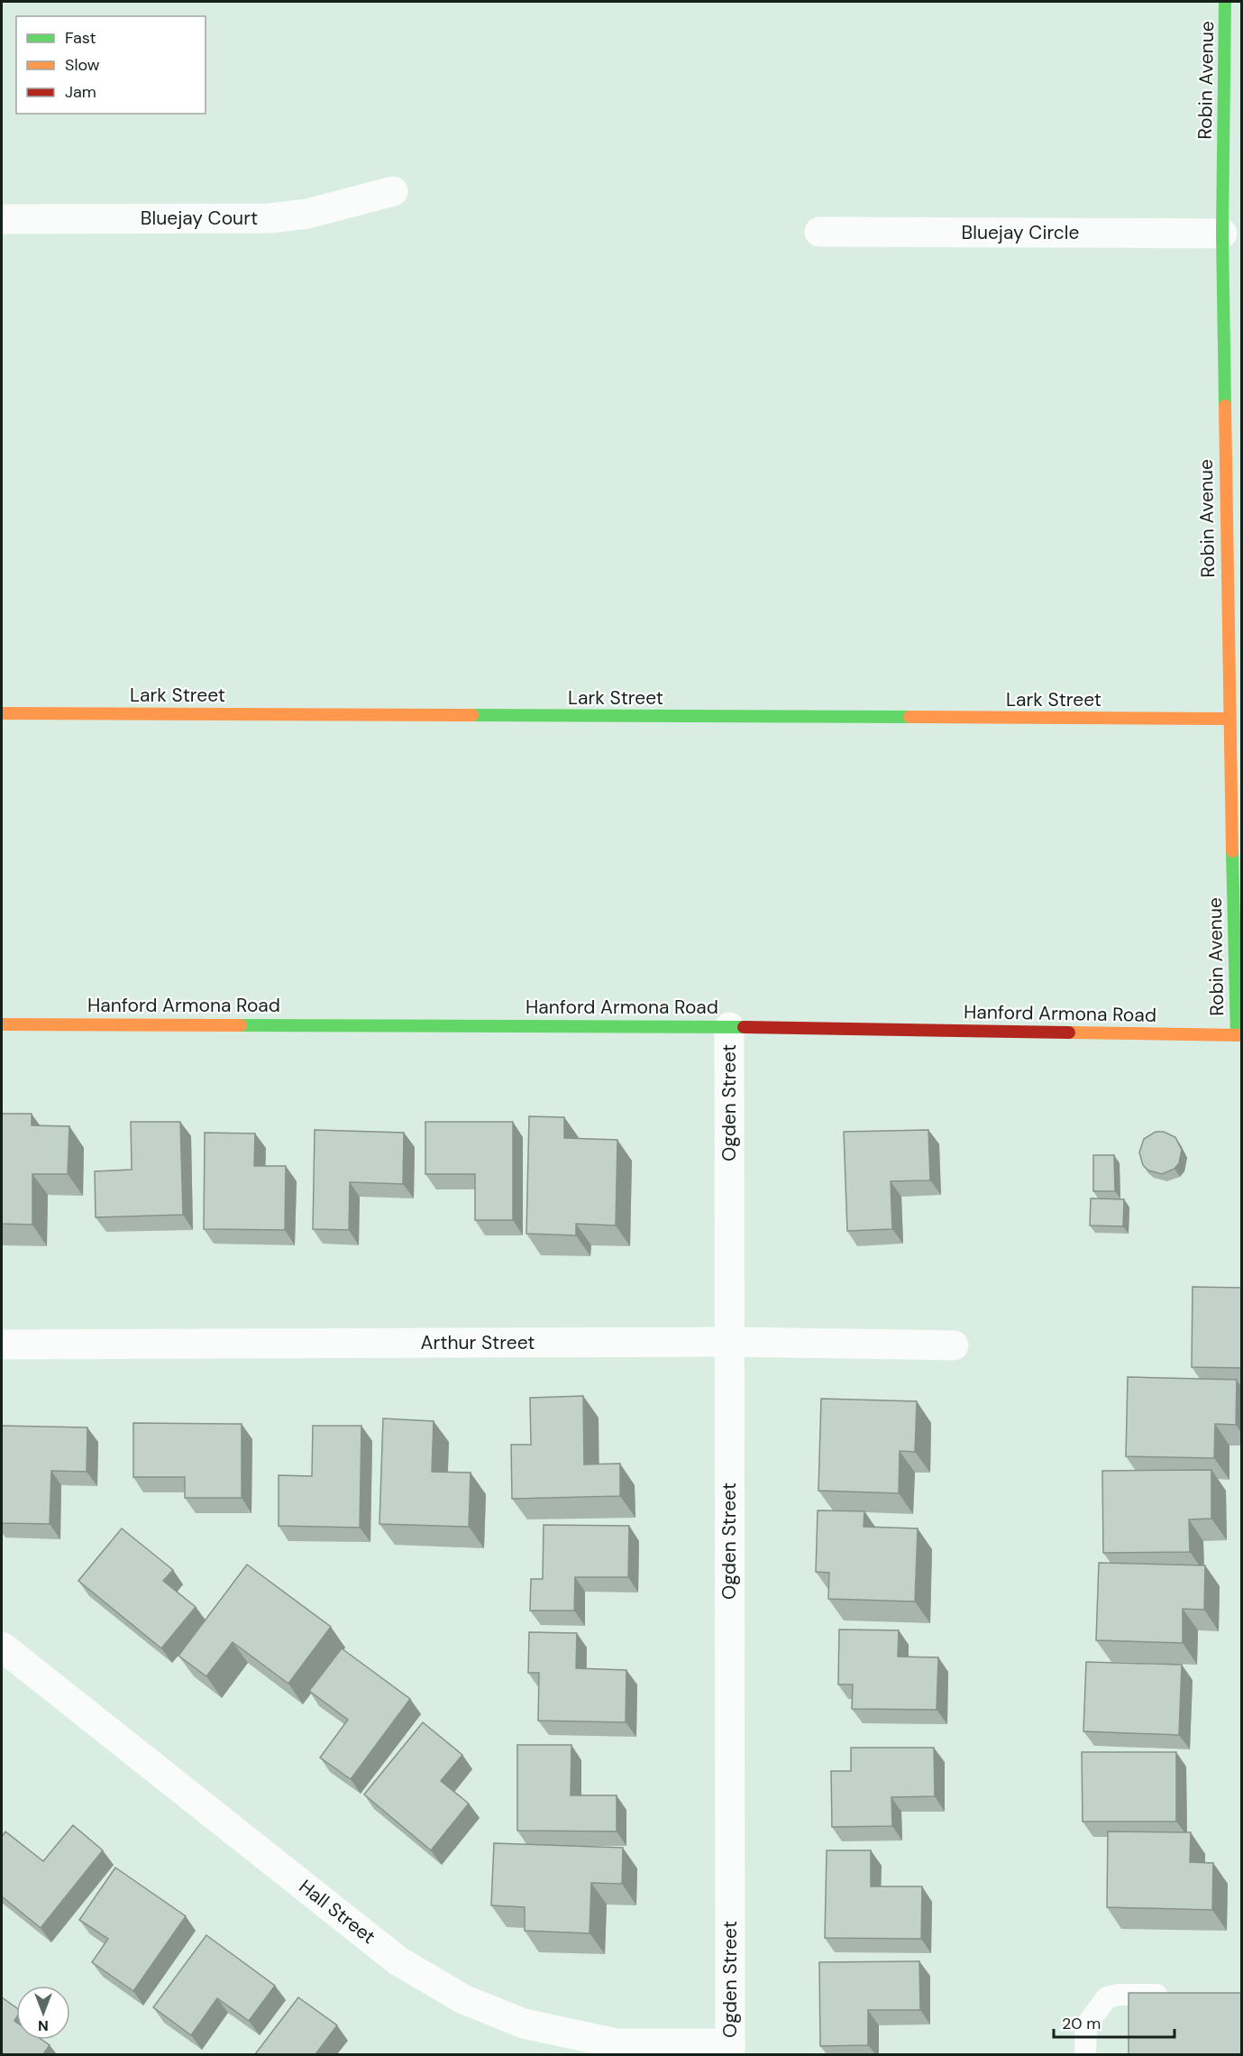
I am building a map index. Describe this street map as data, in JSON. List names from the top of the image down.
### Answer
{
  "streets": {
    "street": [
      "Robin Avenue",
      "Bluejay Court",
      "Bluejay Circle",
      "Lark Street",
      "Hanford Armona Road",
      "Ogden Street",
      "Arthur Street",
      "Hall Street"
    ]
  },
  "crossings": [
    ["Robin Avenue", "Bluejay Circle"],
    ["Robin Avenue", "Lark Street"],
    ["Robin Avenue", "Hanford Armona Road"],
    ["Hanford Armona Road", "Ogden Street"],
    ["Ogden Street", "Arthur Street"],
    ["Ogden Street", "Hall Street"]
  ],
  "legend": ["Fast", "Slow", "Jam"],
  "scale_bar": "20 m",
  "north": "bottom"
}
